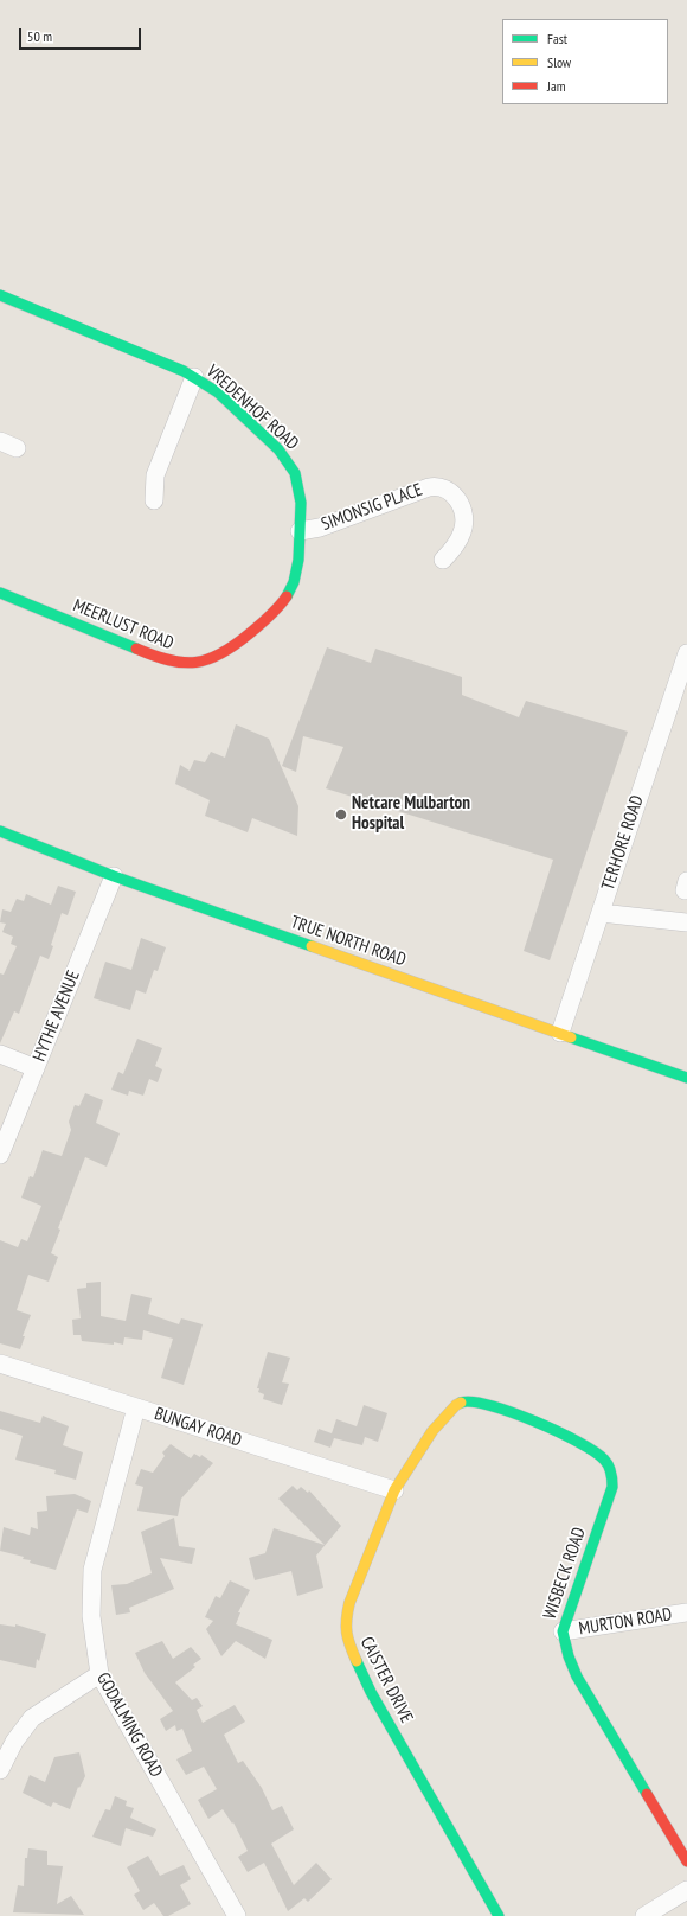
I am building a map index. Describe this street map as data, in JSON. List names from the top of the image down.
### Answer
{
  "streets": {
    "street": [
      "VREDENHOF ROAD",
      "SIMONSIG PLACE",
      "MEERLUST ROAD",
      "TERHORE ROAD",
      "TRUE NORTH ROAD",
      "HYTHE AVENUE",
      "BUNGAY ROAD",
      "WISBECK ROAD",
      "MURTON ROAD",
      "CAISTER DRIVE",
      "GODALMING ROAD"
    ]
  },
  "crossings": [
    ["VREDENHOF ROAD", "SIMONSIG PLACE"],
    ["VREDENHOF ROAD", "MEERLUST ROAD"],
    ["TERHORE ROAD", "TRUE NORTH ROAD"],
    ["TRUE NORTH ROAD", "HYTHE AVENUE"],
    ["BUNGAY ROAD", "CAISTER DRIVE"],
    ["BUNGAY ROAD", "GODALMING ROAD"],
    ["WISBECK ROAD", "MURTON ROAD"],
    ["WISBECK ROAD", "CAISTER DRIVE"]
  ],
  "places": ["Netcare Mulbarton Hospital"],
  "legend": ["Fast", "Slow", "Jam"],
  "scale_bar": "50 m"
}
